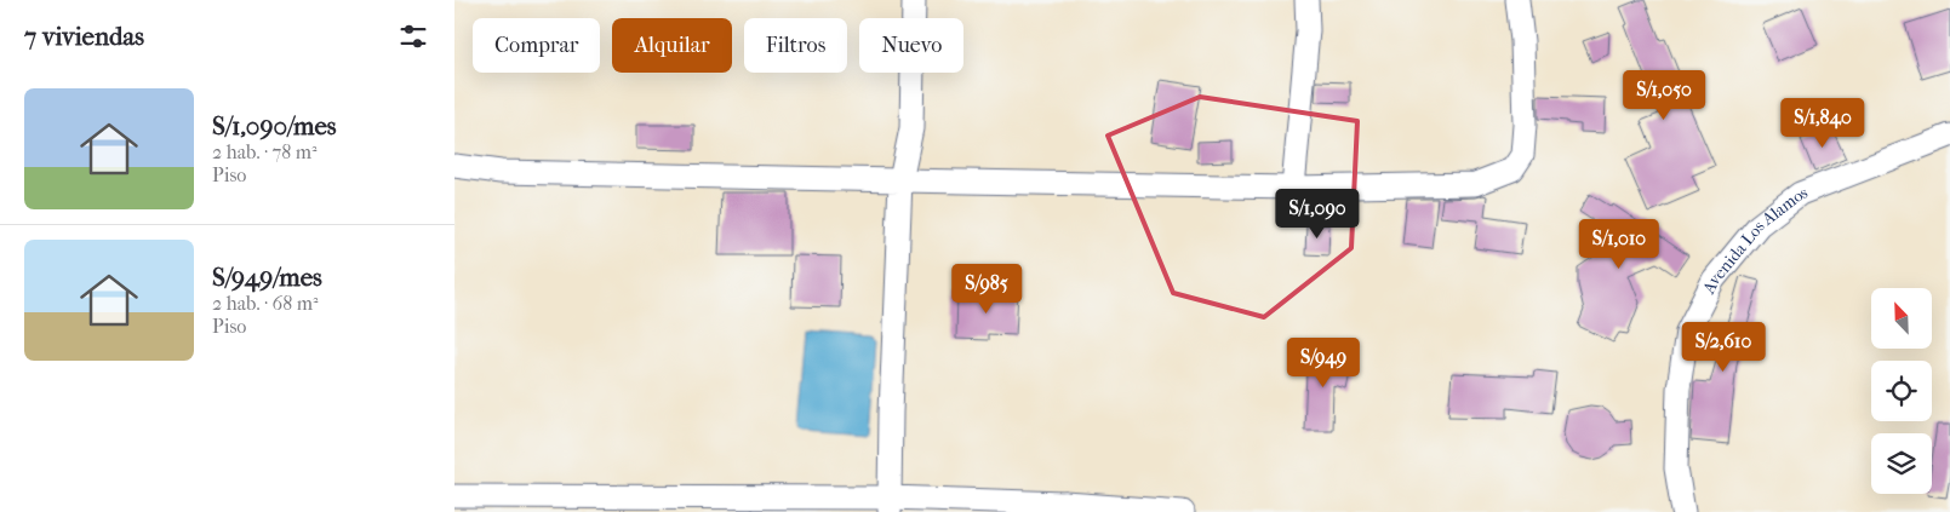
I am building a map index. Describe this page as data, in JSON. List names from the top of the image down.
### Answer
{
  "streets": {
    "street": ["Avenida Los Alamos"]
  },
  "north": "top left",
  "page": {
    "heading": "7 viviendas",
    "chip": [
      "Comprar",
      "Alquilar",
      "Filtros",
      "Nuevo"
    ],
    "price": [
      "S/1,050",
      "S/1,840",
      "S/1,090",
      "S/1,010",
      "S/985",
      "S/2,610",
      "S/949"
    ],
    "list": [
      {
        "name": "S/1,090/mes",
        "note": "2 hab. · 78 m² · Piso"
      },
      {
        "name": "S/949/mes",
        "note": "2 hab. · 68 m² · Piso"
      }
    ]
  }
}
